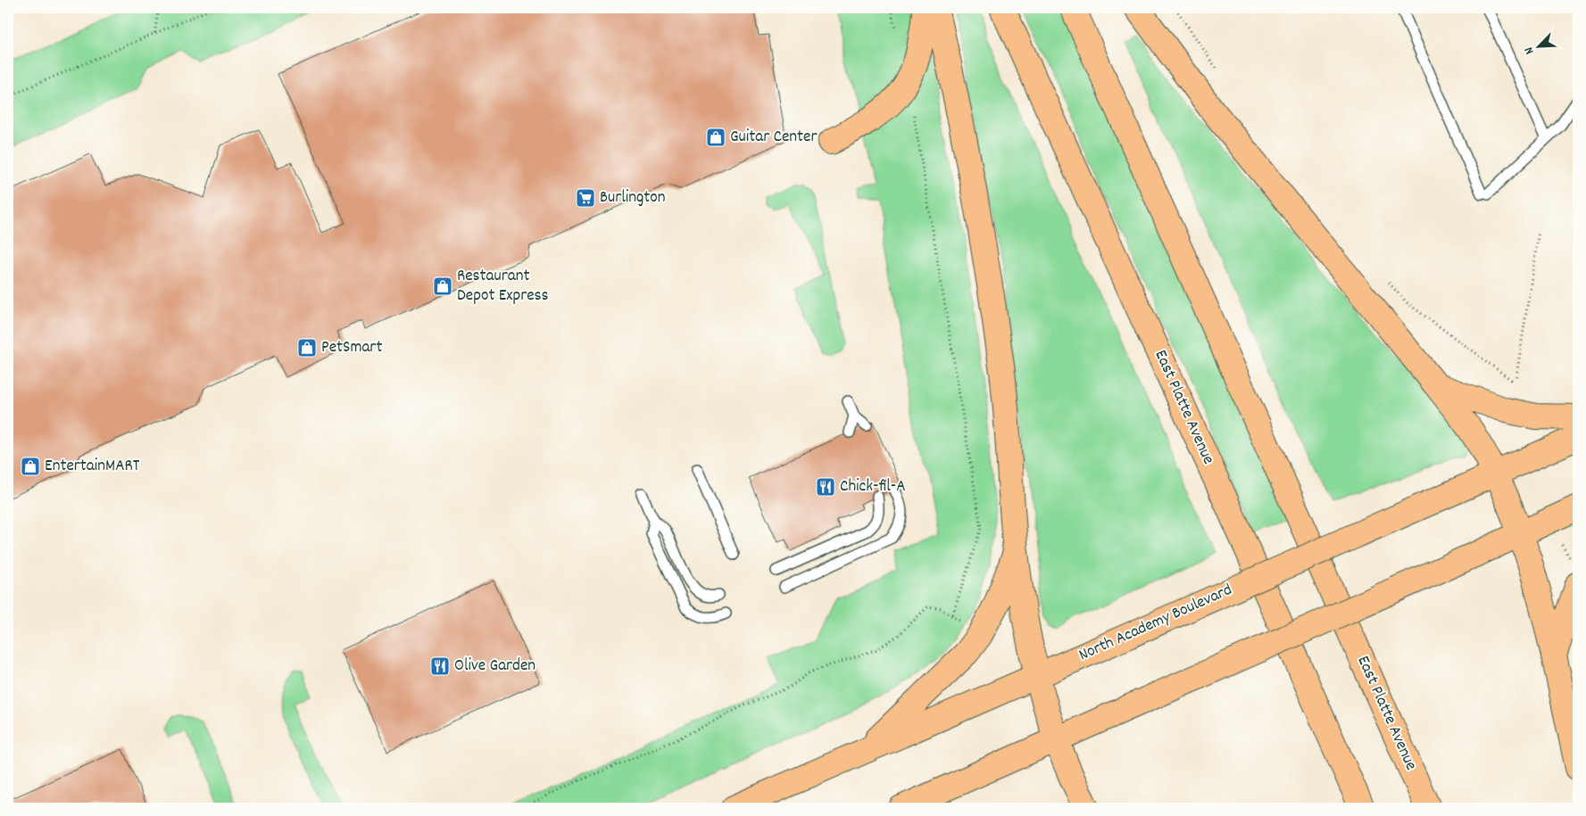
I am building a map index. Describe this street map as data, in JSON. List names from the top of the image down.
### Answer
{
  "streets": {
    "highway": ["East Platte Avenue", "North Academy Boulevard"]
  },
  "places": {
    "shop": [
      "Guitar Center",
      "Restaurant Depot Express",
      "PetSmart",
      "EntertainMART"
    ],
    "supermarket": ["Burlington"],
    "restaurant": ["Chick-fil-A", "Olive Garden"]
  },
  "north": "bottom left"
}
